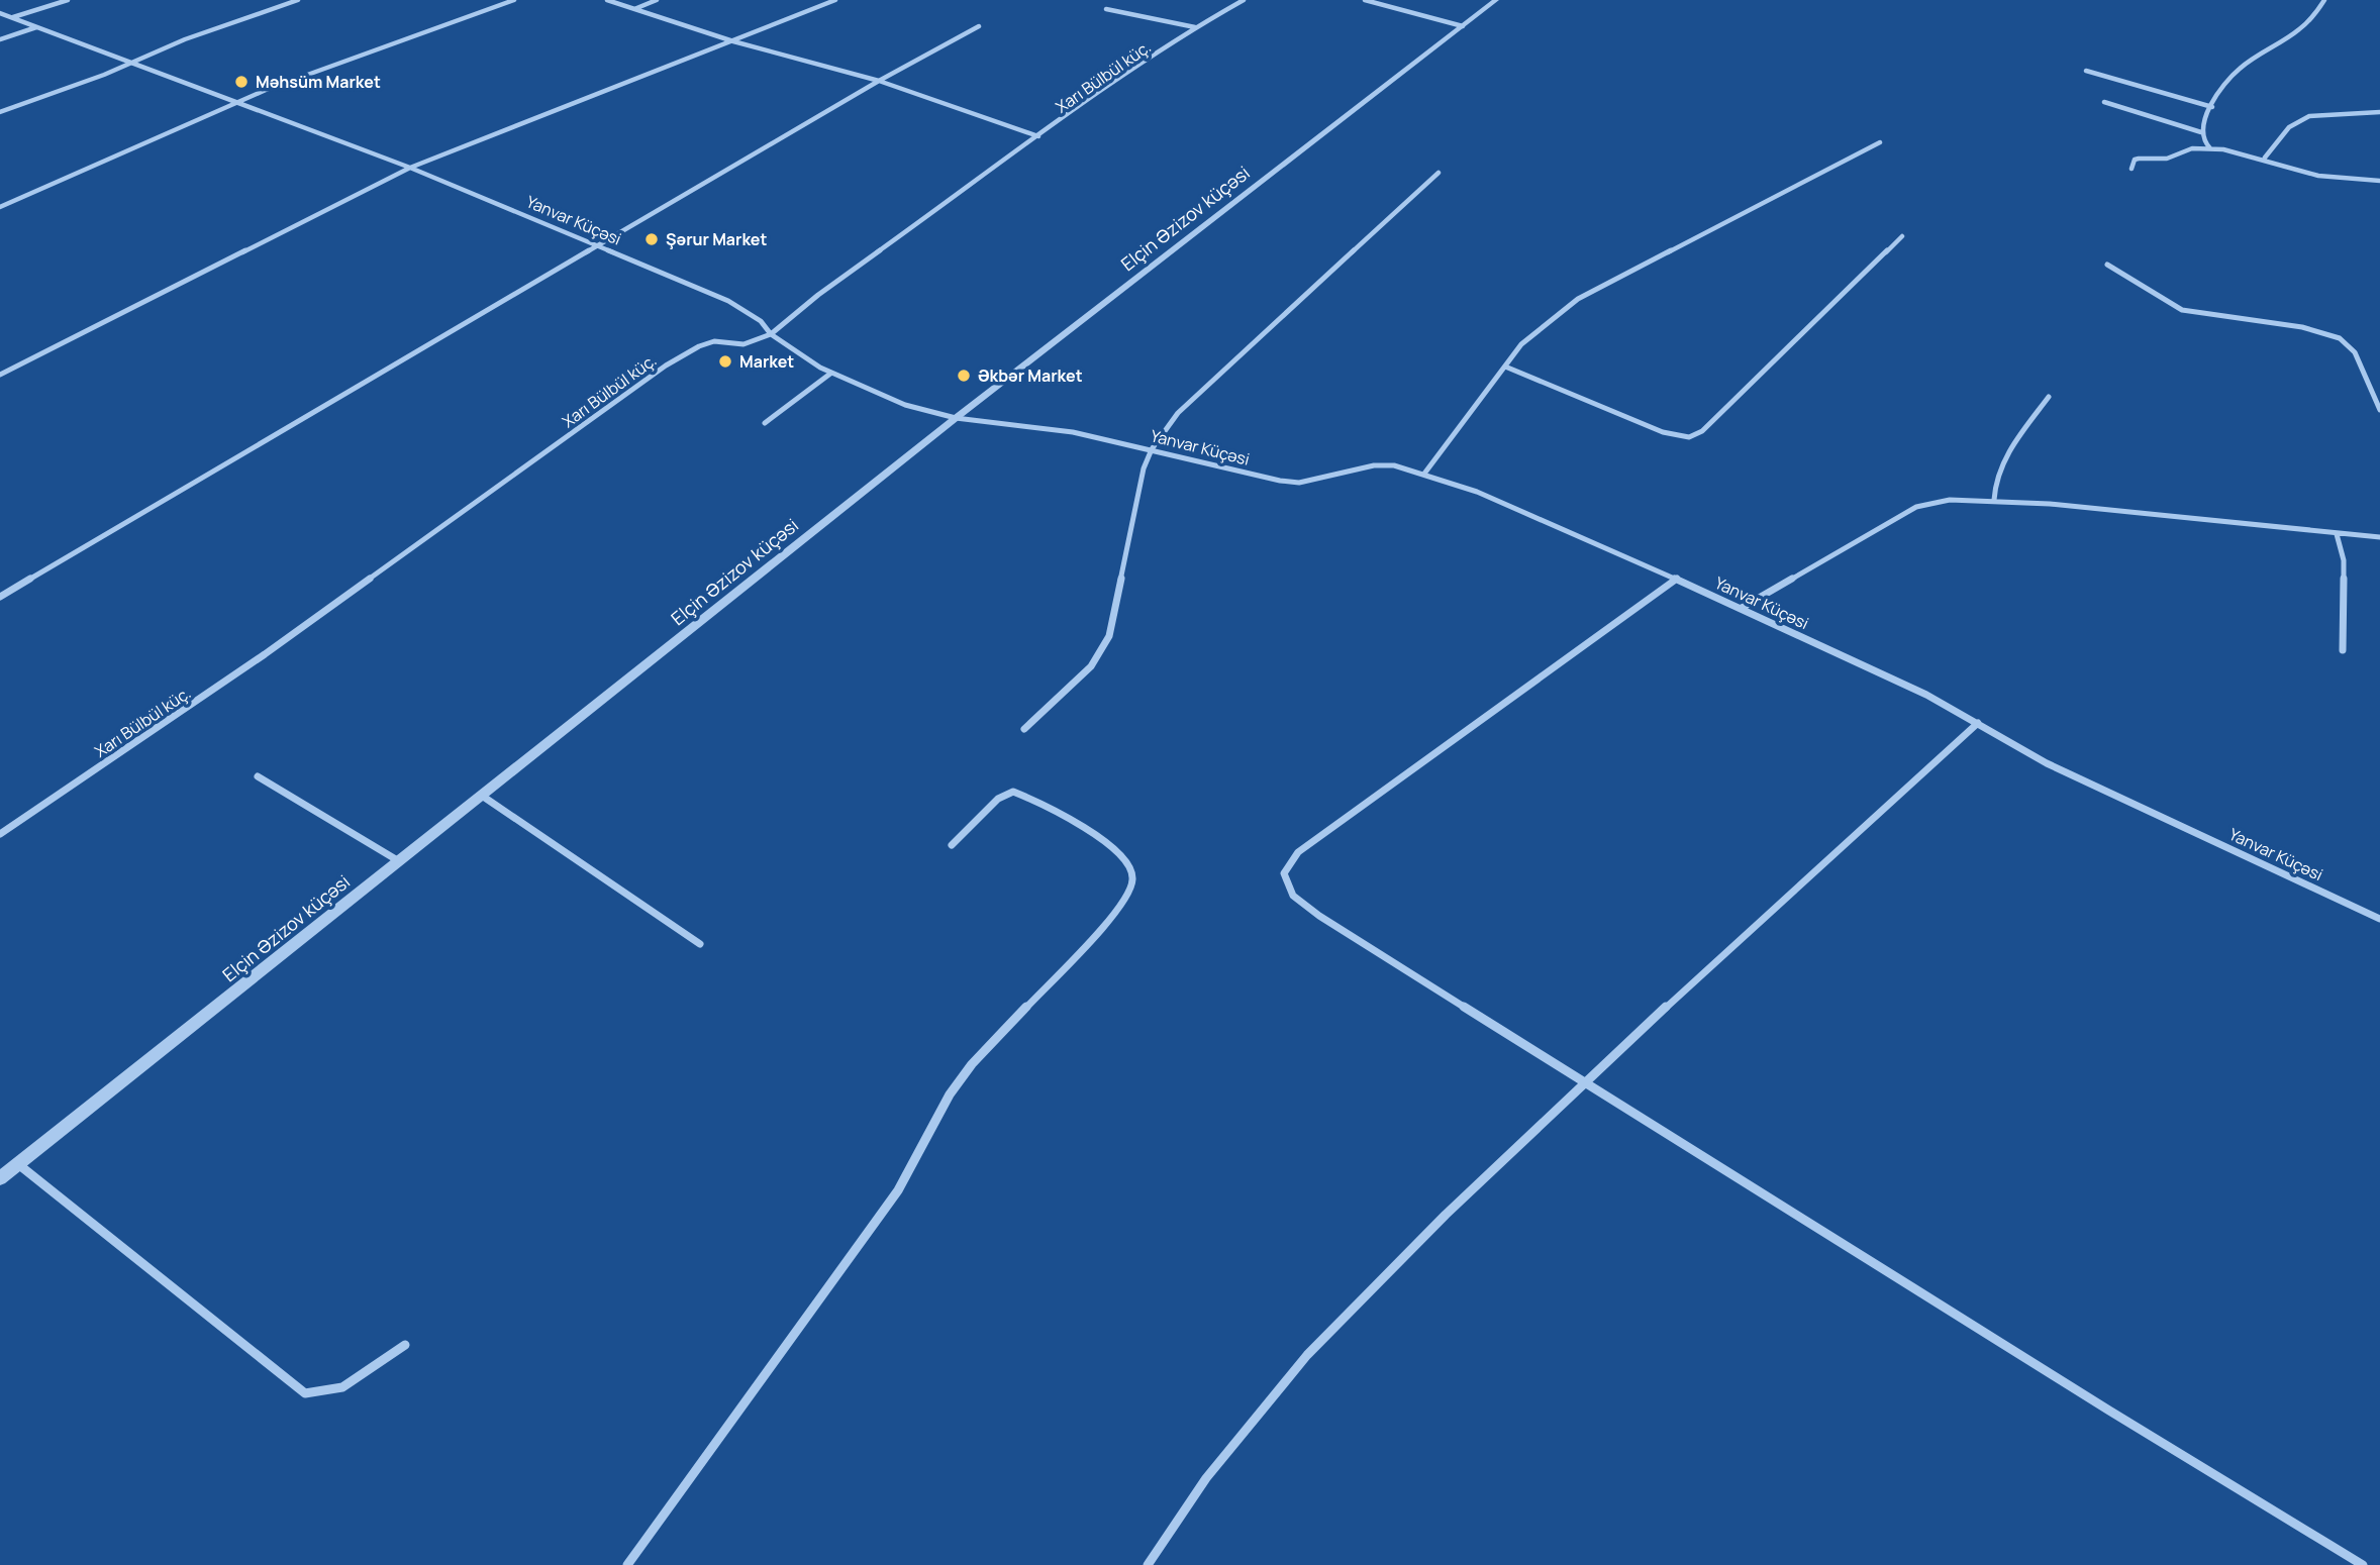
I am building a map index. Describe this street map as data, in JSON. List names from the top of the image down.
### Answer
{
  "streets": {
    "street": ["Xarı Bülbül küç.", "Elçin Əzizov küçəsi", "Yanvar Küçəsi"]
  },
  "crossings": [
    ["Xarı Bülbül küç.", "Yanvar Küçəsi"],
    ["Elçin Əzizov küçəsi", "Yanvar Küçəsi"]
  ],
  "places": [
    "Məhsüm Market",
    "Şərur Market",
    "Market",
    "Əkbər Market"
  ]
}
